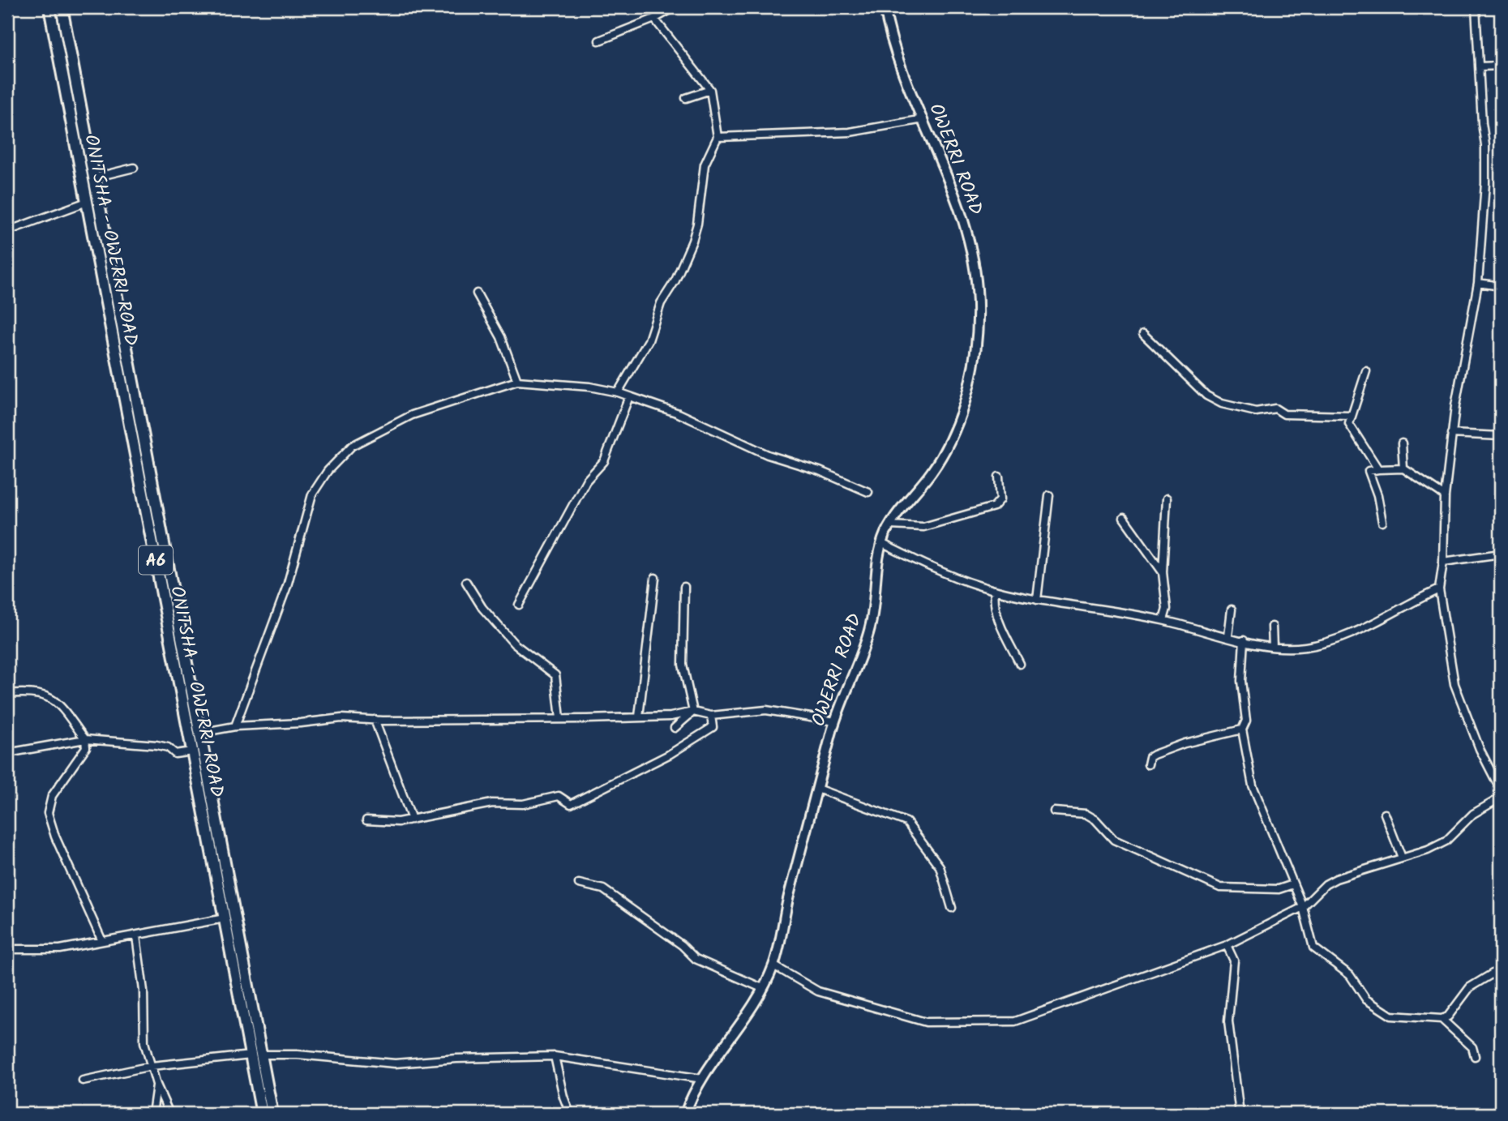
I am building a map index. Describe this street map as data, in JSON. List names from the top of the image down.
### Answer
{
  "streets": {
    "highway": ["ONITSHA - OWERRI ROAD", "A6"],
    "main road": ["OWERRI ROAD"]
  }
}
